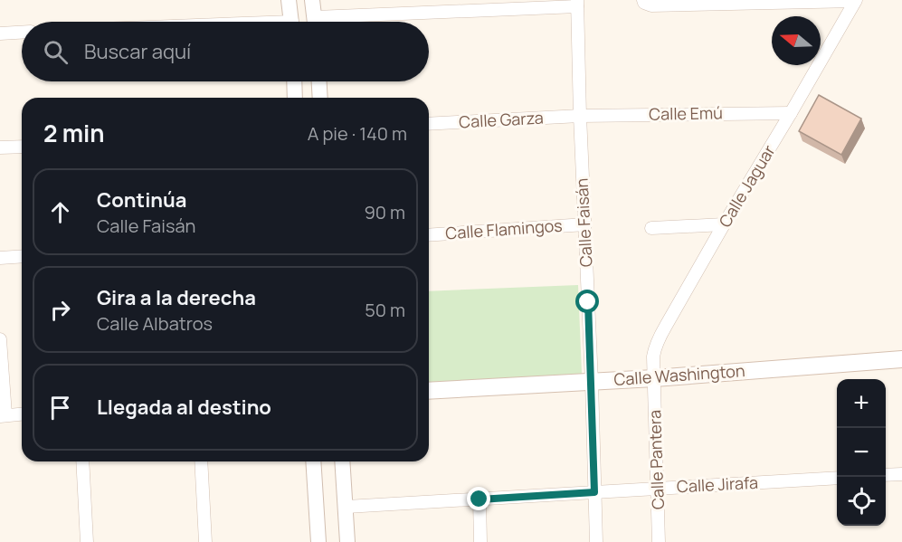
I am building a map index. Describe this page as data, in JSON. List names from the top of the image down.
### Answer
{
  "streets": {
    "main road": ["Calle Washington"],
    "street": [
      "Calle Emú",
      "Calle Garza",
      "Calle Jaguar",
      "Calle Faisán",
      "Calle Flamingos",
      "Calle Pantera",
      "Calle Jirafa"
    ]
  },
  "crossings": [
    ["Calle Emú", "Calle Garza"],
    ["Calle Emú", "Calle Jaguar"],
    ["Calle Emú", "Calle Faisán"],
    ["Calle Garza", "Calle Faisán"],
    ["Calle Jaguar", "Calle Washington"],
    ["Calle Jaguar", "Calle Pantera"],
    ["Calle Faisán", "Calle Flamingos"],
    ["Calle Faisán", "Calle Washington"],
    ["Calle Faisán", "Calle Jirafa"],
    ["Calle Washington", "Calle Pantera"],
    ["Calle Pantera", "Calle Jirafa"]
  ],
  "north": "left",
  "page": {
    "search": "Buscar aquí",
    "heading": ["2 min", "A pie · 140 m"],
    "list": [
      ["Continúa", "Calle Faisán", "90 m"],
      ["Gira a la derecha", "Calle Albatros", "50 m"],
      "Llegada al destino"
    ],
    "map_buttons": ["+", "−"]
  }
}
